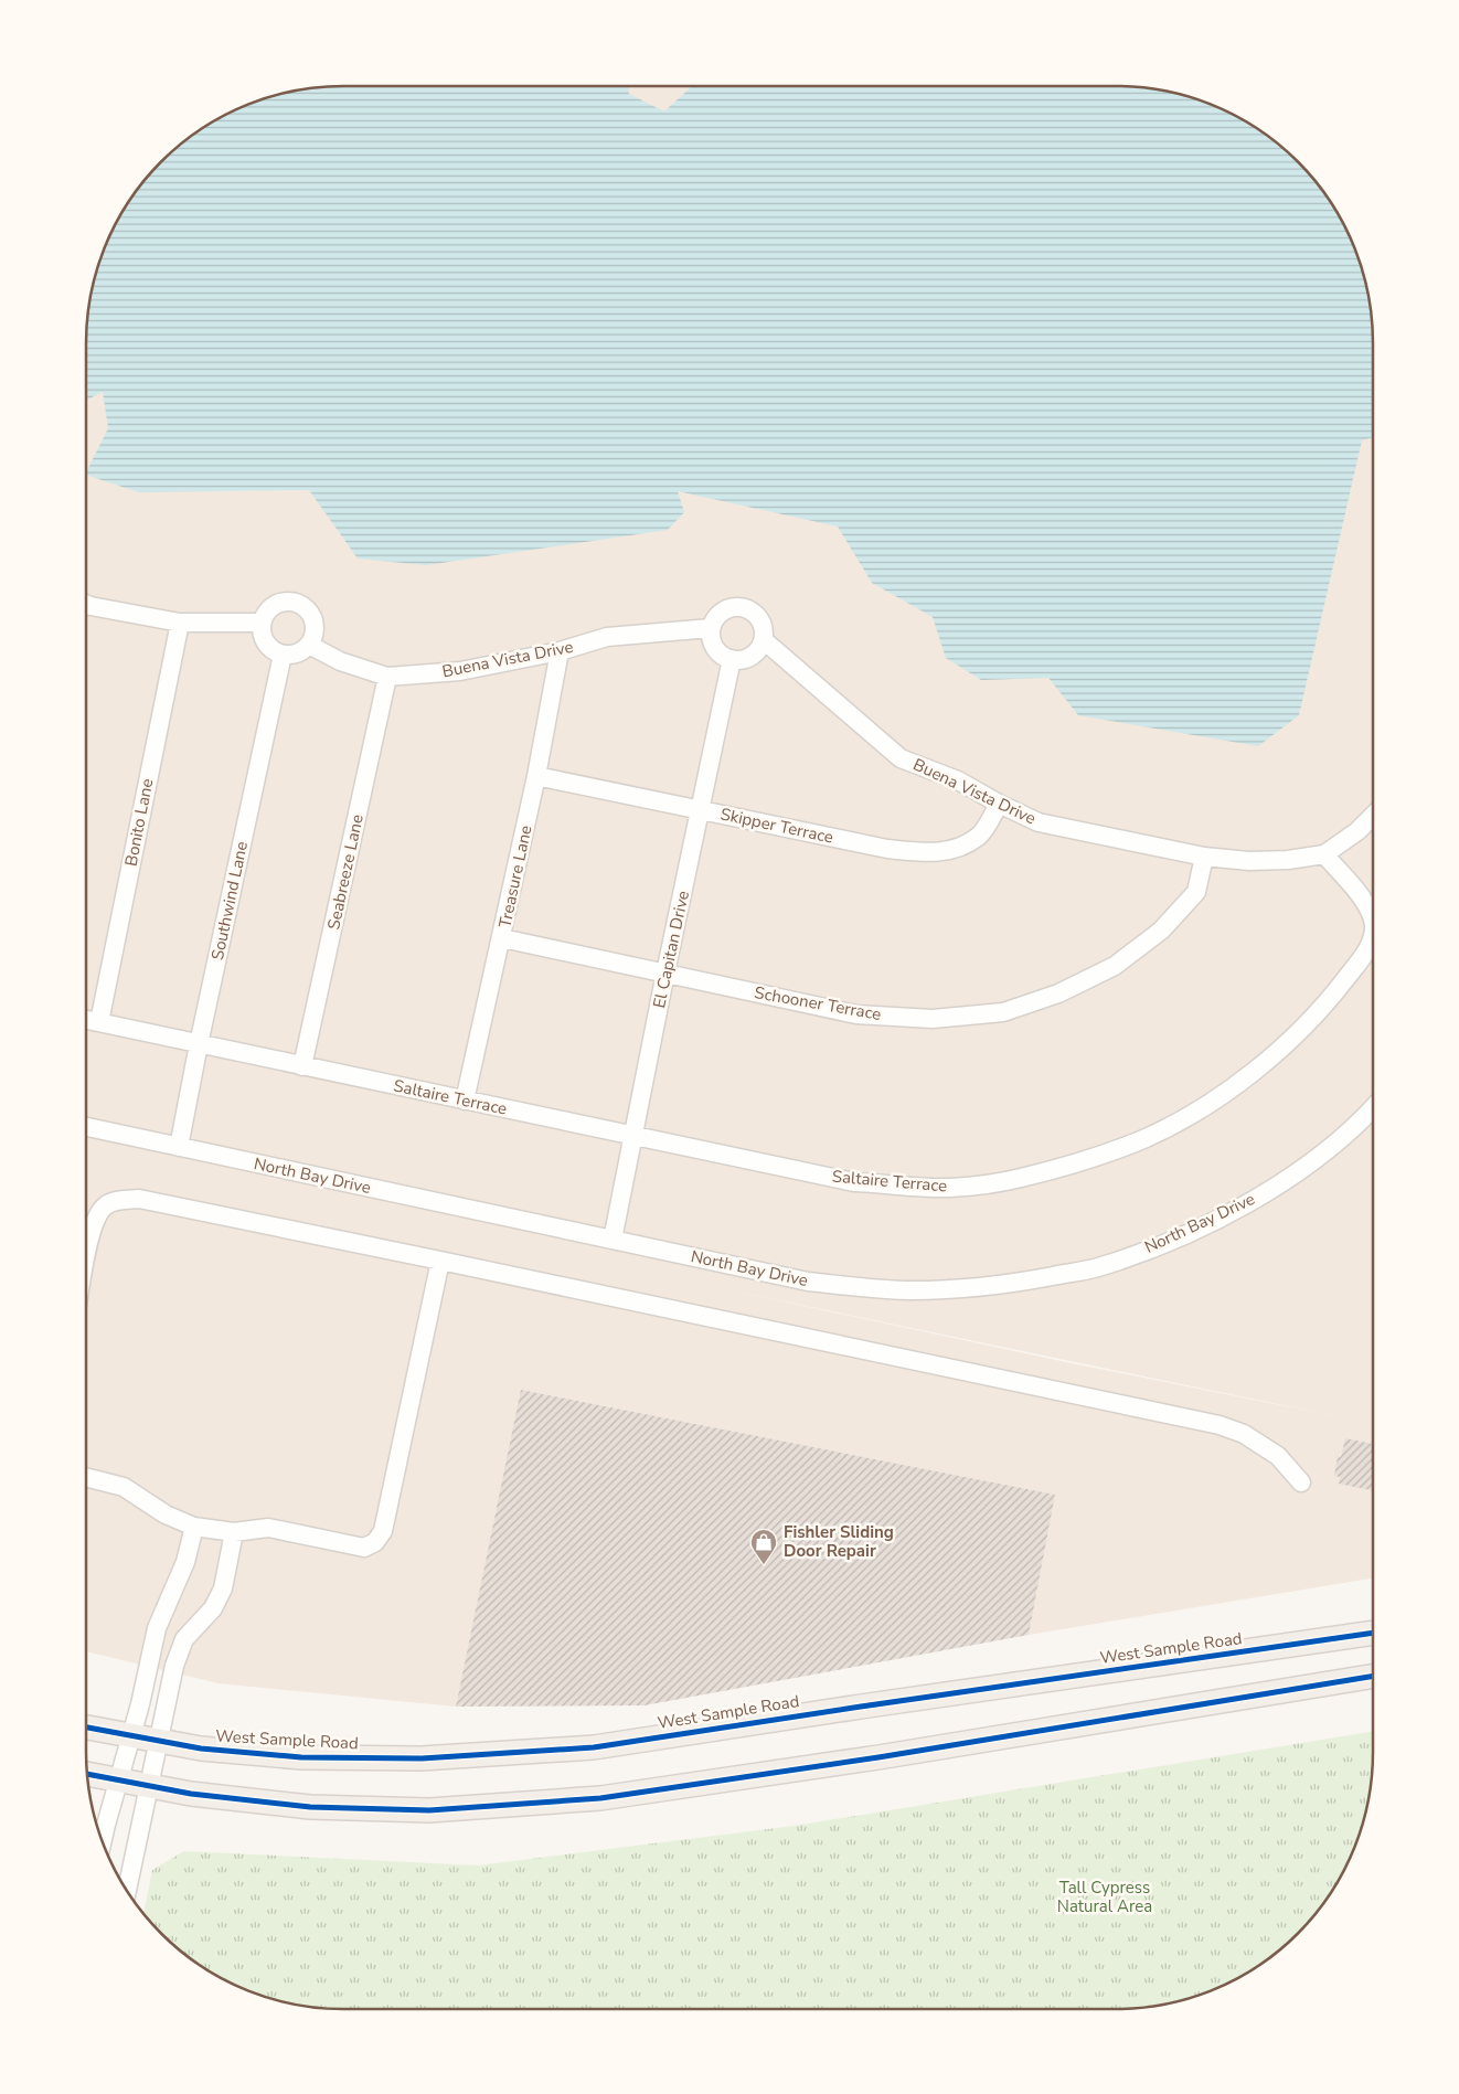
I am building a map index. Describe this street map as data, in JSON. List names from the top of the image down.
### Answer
{
  "streets": {
    "main road": ["West Sample Road"],
    "street": [
      "Buena Vista Drive",
      "Bonito Lane",
      "Skipper Terrace",
      "Seabreeze Lane",
      "Treasure Lane",
      "Southwind Lane",
      "El Capitan Drive",
      "Schooner Terrace",
      "Saltaire Terrace",
      "North Bay Drive"
    ]
  },
  "crossings": [
    ["Buena Vista Drive", "Skipper Terrace"],
    ["Buena Vista Drive", "Seabreeze Lane"],
    ["Buena Vista Drive", "Treasure Lane"],
    ["Buena Vista Drive", "Southwind Lane"],
    ["Buena Vista Drive", "El Capitan Drive"],
    ["Buena Vista Drive", "Schooner Terrace"],
    ["Buena Vista Drive", "Saltaire Terrace"],
    ["Bonito Lane", "Saltaire Terrace"],
    ["Skipper Terrace", "Treasure Lane"],
    ["Skipper Terrace", "El Capitan Drive"],
    ["Seabreeze Lane", "Saltaire Terrace"],
    ["Treasure Lane", "Schooner Terrace"],
    ["Treasure Lane", "Saltaire Terrace"],
    ["Southwind Lane", "Saltaire Terrace"],
    ["Southwind Lane", "North Bay Drive"],
    ["El Capitan Drive", "Schooner Terrace"],
    ["El Capitan Drive", "Saltaire Terrace"],
    ["El Capitan Drive", "North Bay Drive"]
  ],
  "parks": ["Tall Cypress Natural Area"],
  "places": {
    "shop": ["Fishler Sliding Door Repair"]
  }
}
